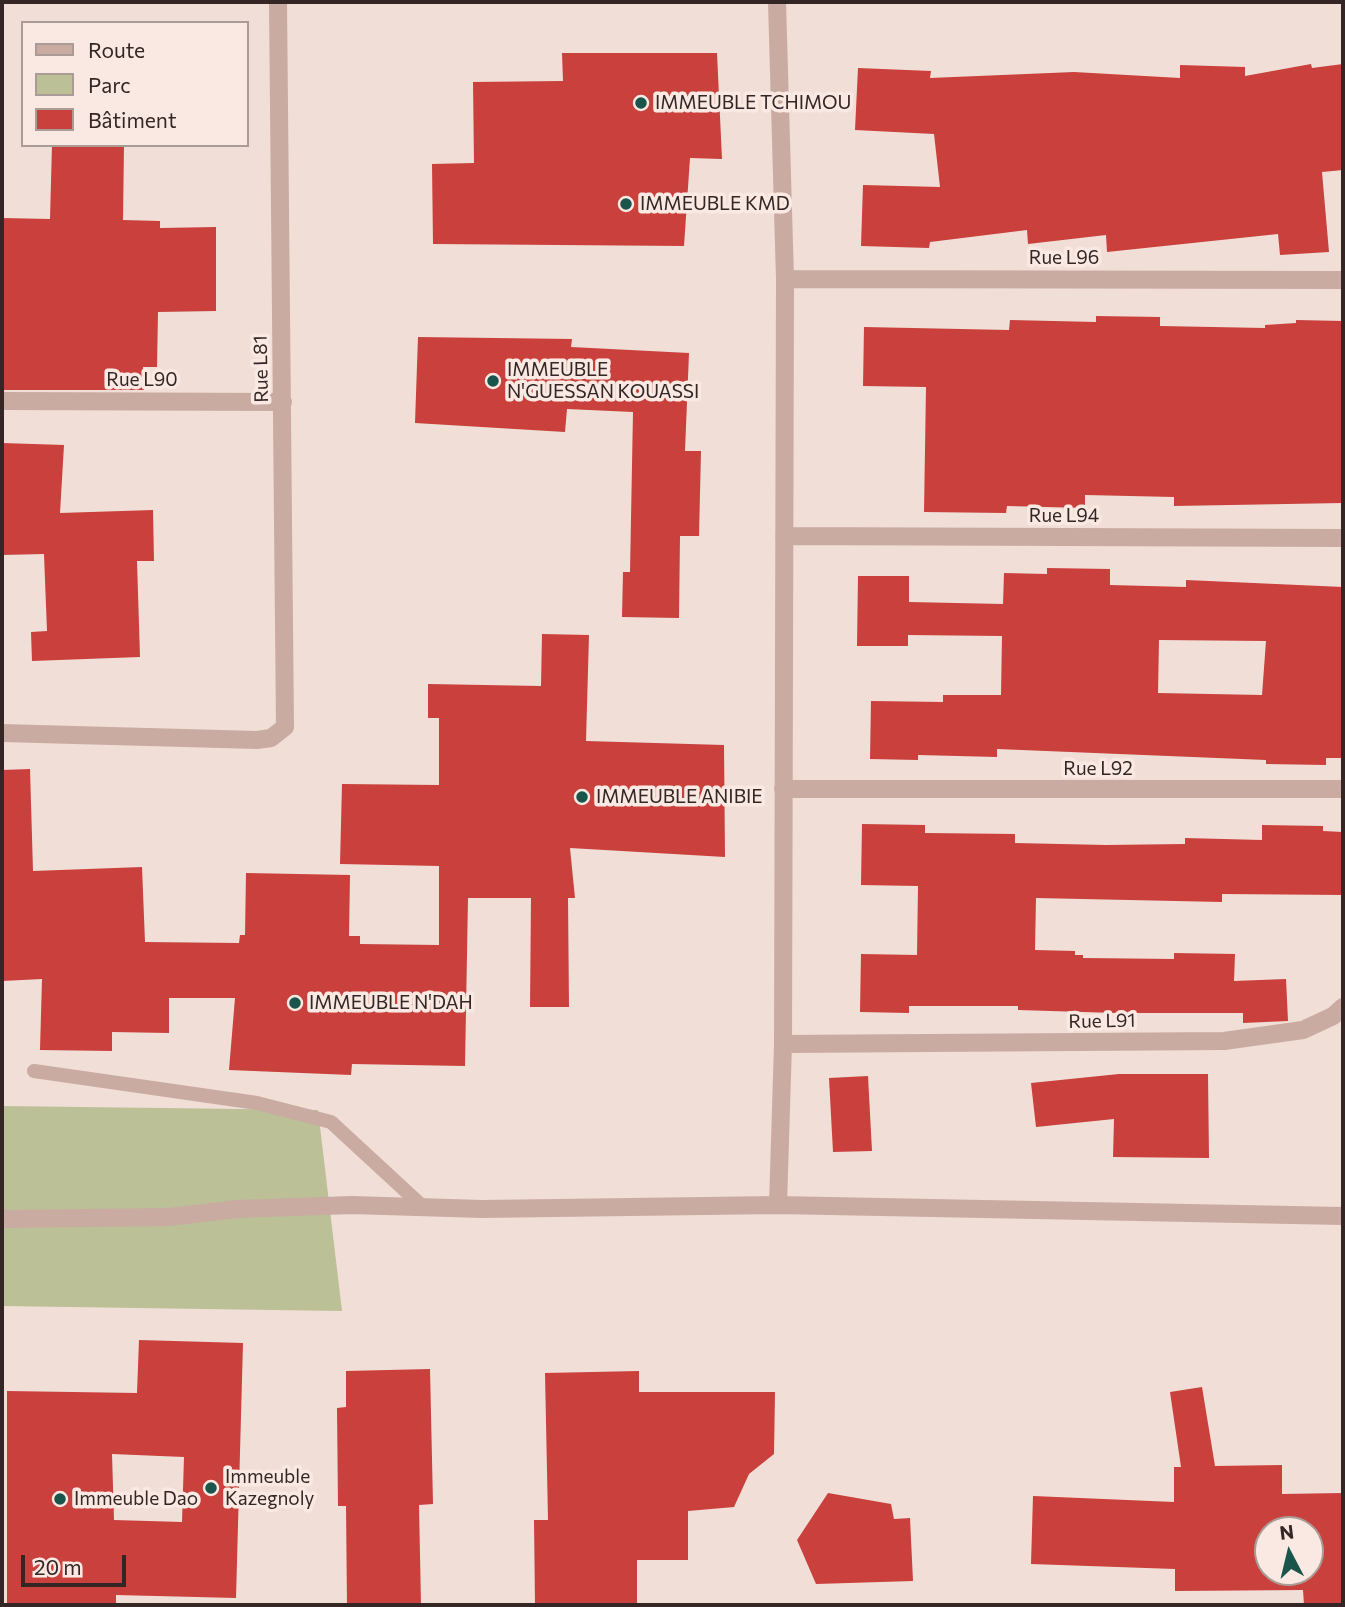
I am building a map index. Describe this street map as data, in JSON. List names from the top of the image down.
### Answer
{
  "streets": {
    "street": [
      "Rue L96",
      "Rue L81",
      "Rue L90",
      "Rue L94",
      "Rue L92",
      "Rue L91"
    ]
  },
  "crossings": [
    ["Rue L81", "Rue L90"]
  ],
  "places": [
    "IMMEUBLE TCHIMOU",
    "IMMEUBLE KMD",
    "IMMEUBLE N'GUESSAN KOUASSI",
    "IMMEUBLE ANIBIE",
    "IMMEUBLE N'DAH",
    "Immeuble Kazegnoly",
    "Immeuble Dao"
  ],
  "legend": ["Route", "Parc", "Bâtiment"],
  "scale_bar": "20 m",
  "north": "top"
}
